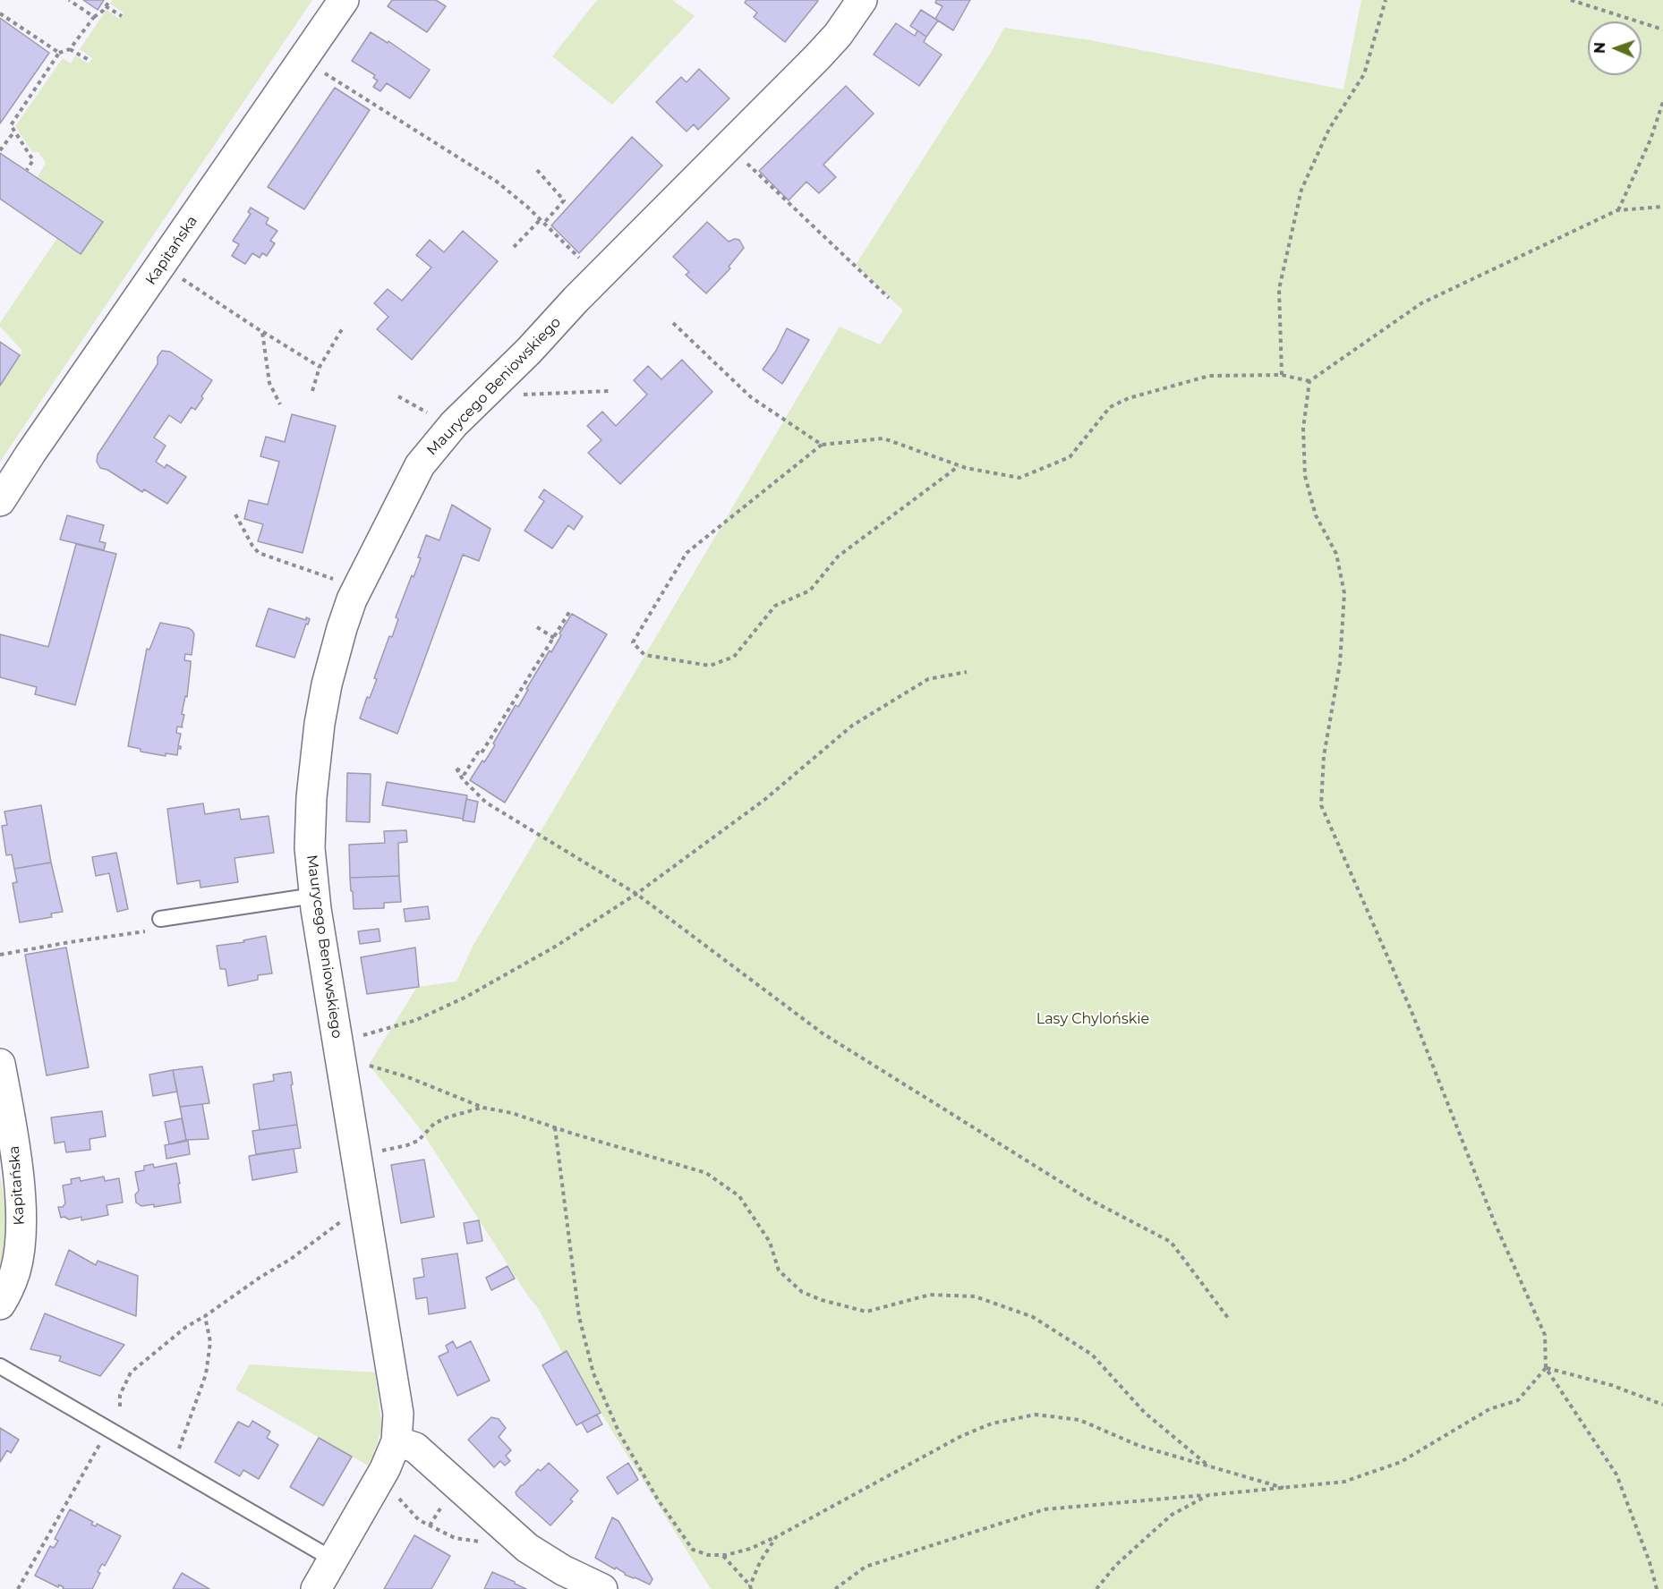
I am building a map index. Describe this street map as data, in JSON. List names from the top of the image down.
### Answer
{
  "streets": {
    "street": ["Kapitańska", "Maurycego Beniowskiego"]
  },
  "parks": ["Lasy Chylońskie"],
  "north": "left"
}
